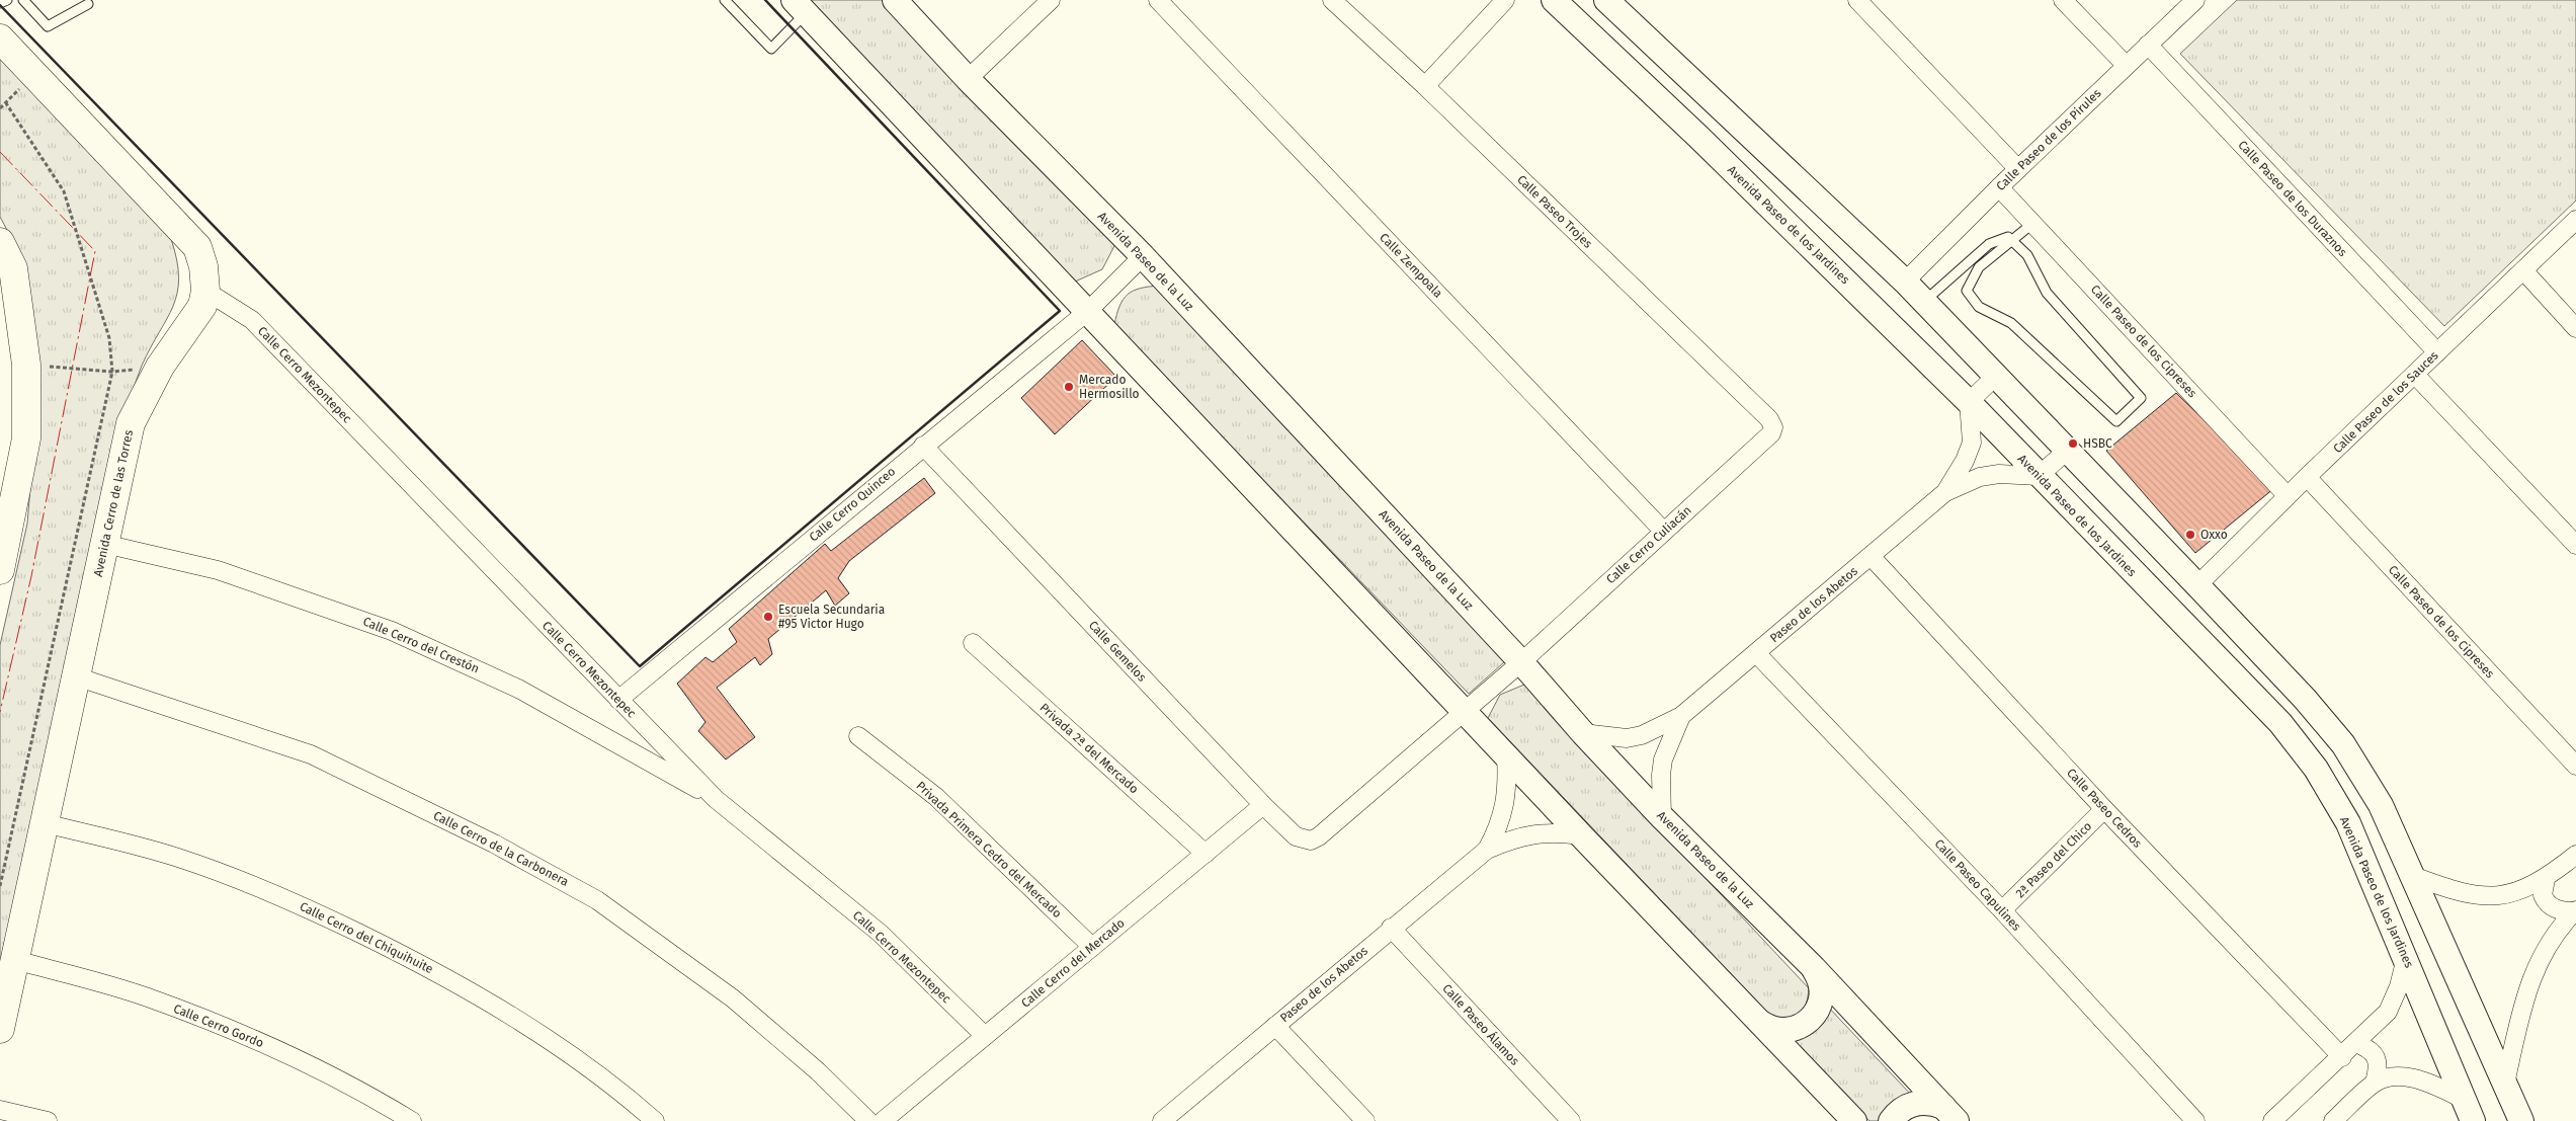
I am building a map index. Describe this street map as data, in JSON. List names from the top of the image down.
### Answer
{
  "streets": {
    "main road": ["Avenida Cerro de las Torres"],
    "street": [
      "Calle Paseo de los Pirules",
      "Calle Paseo de los Duraznos",
      "Calle Paseo Trojes",
      "Avenida Paseo de los Jardines",
      "Avenida Paseo de la Luz",
      "Calle Zempoala",
      "Calle Paseo de los Cipreses",
      "Calle Cerro Mezontepec",
      "Calle Paseo de los Sauces",
      "Calle Cerro Quinceo",
      "Calle Cerro Culiacán",
      "Paseo de los Abetos",
      "Calle Cerro del Crestón",
      "Calle Gemelos",
      "Privada 2ª del Mercado",
      "Calle Paseo Cedros",
      "Calle Cerro de la Carbonera",
      "Privada Primera Cedro del Mercado",
      "2ª Paseo del Chico",
      "Calle Paseo Capulines",
      "Calle Cerro del Chiquihuite",
      "Calle Cerro del Mercado",
      "Calle Paseo Álamos",
      "Calle Cerro Gordo"
    ]
  },
  "crossings": [
    ["Calle Paseo de los Pirules", "Calle Paseo de los Duraznos"],
    ["Calle Paseo de los Pirules", "Calle Paseo de los Cipreses"],
    ["Calle Paseo de los Duraznos", "Calle Paseo de los Sauces"],
    ["Calle Paseo Trojes", "Calle Cerro Culiacán"],
    ["Avenida Paseo de los Jardines", "Paseo de los Abetos"],
    ["Avenida Paseo de la Luz", "Calle Cerro Quinceo"],
    ["Avenida Paseo de la Luz", "Calle Cerro Culiacán"],
    ["Avenida Paseo de la Luz", "Paseo de los Abetos"],
    ["Calle Zempoala", "Calle Cerro Culiacán"],
    ["Calle Paseo de los Cipreses", "Calle Paseo de los Sauces"],
    ["Calle Cerro Mezontepec", "Avenida Cerro de las Torres"],
    ["Calle Cerro Mezontepec", "Calle Cerro Quinceo"],
    ["Calle Cerro Mezontepec", "Calle Cerro del Crestón"],
    ["Calle Cerro Mezontepec", "Calle Cerro del Mercado"],
    ["Avenida Cerro de las Torres", "Calle Cerro del Crestón"],
    ["Avenida Cerro de las Torres", "Calle Cerro de la Carbonera"],
    ["Avenida Cerro de las Torres", "Calle Cerro del Chiquihuite"],
    ["Avenida Cerro de las Torres", "Calle Cerro Gordo"],
    ["Calle Cerro Quinceo", "Calle Gemelos"],
    ["Calle Cerro Culiacán", "Calle Gemelos"],
    ["Paseo de los Abetos", "Calle Paseo Cedros"],
    ["Paseo de los Abetos", "Calle Paseo Capulines"],
    ["Paseo de los Abetos", "Calle Paseo Álamos"],
    ["Calle Gemelos", "Calle Cerro del Mercado"],
    ["Privada 2ª del Mercado", "Calle Cerro del Mercado"],
    ["Calle Paseo Cedros", "2ª Paseo del Chico"],
    ["Privada Primera Cedro del Mercado", "Calle Cerro del Mercado"],
    ["2ª Paseo del Chico", "Calle Paseo Capulines"]
  ],
  "places": [
    "Mercado Hermosillo",
    "HSBC",
    "Oxxo",
    "Escuela Secundaria #95 Victor Hugo"
  ]
}
